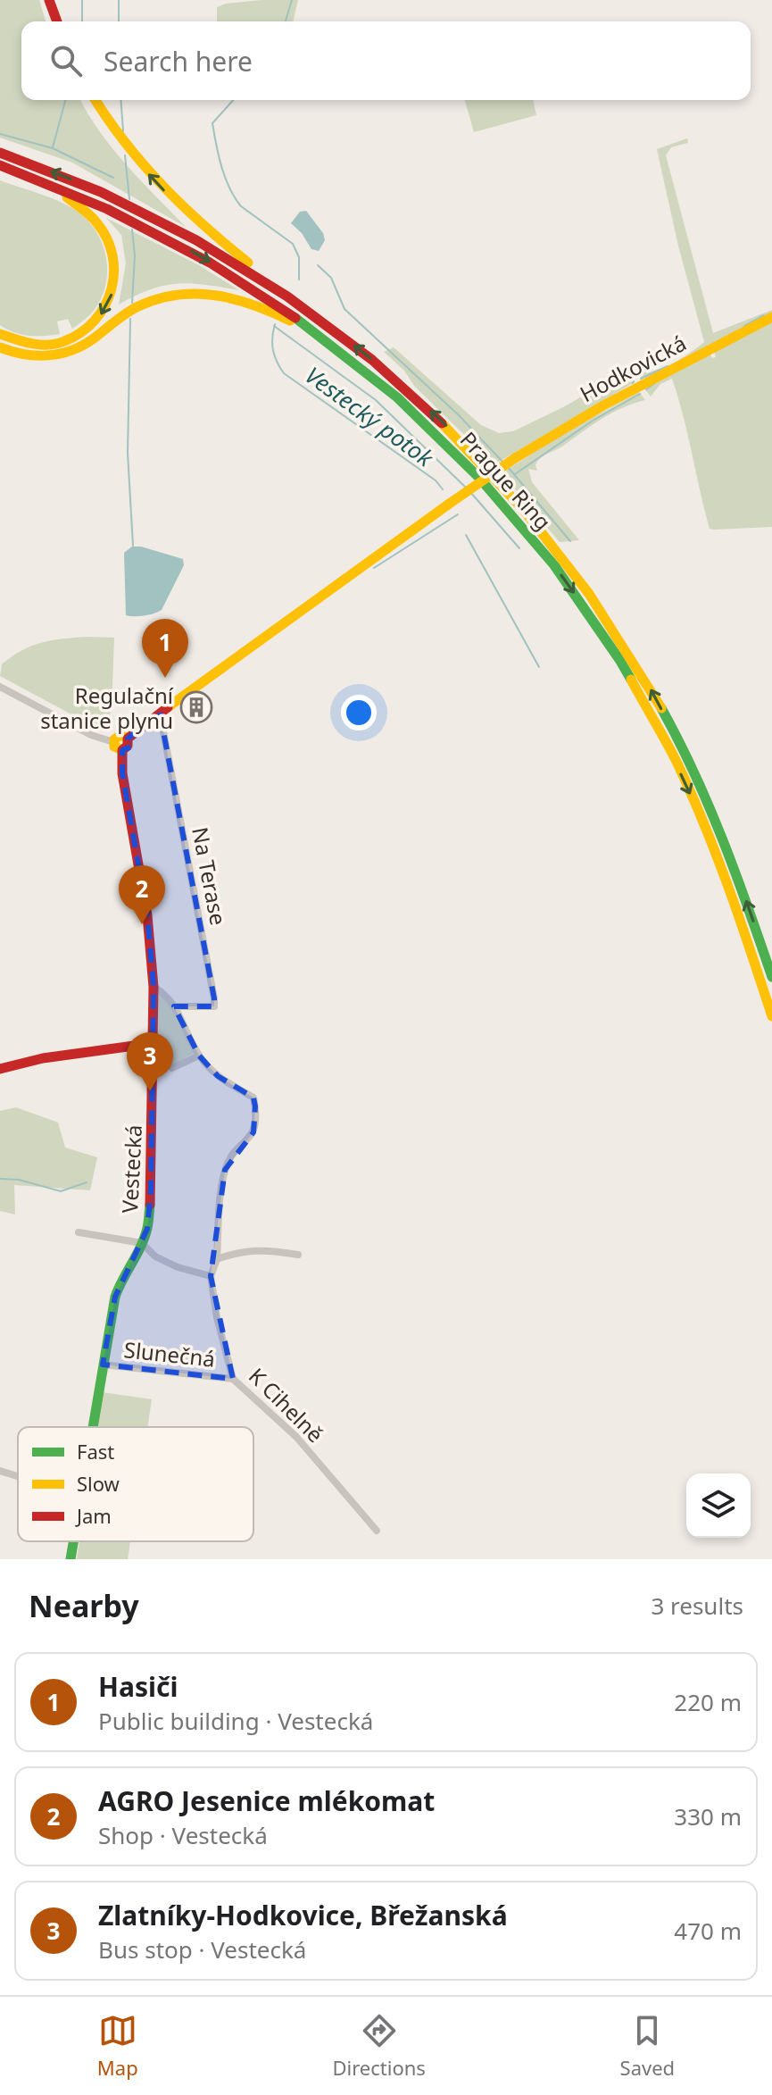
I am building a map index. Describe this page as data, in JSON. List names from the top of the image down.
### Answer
{
  "streets": {
    "main road": ["Hodkovická", "Prague Ring", "Vestecká"],
    "street": ["Na Terase", "Slunečná", "K Cihelně"]
  },
  "crossings": [
    ["Hodkovická", "Vestecká"],
    ["Na Terase", "Vestecká"],
    ["Vestecká", "Slunečná"],
    ["Slunečná", "K Cihelně"]
  ],
  "water": ["Vestecký potok"],
  "places": {
    "building": ["Regulační stanice plynu"]
  },
  "legend": ["Fast", "Slow", "Jam"],
  "page": {
    "search": "Search here",
    "pins": ["1", "2", "3"],
    "heading": ["Nearby", "3 results"],
    "list": [
      {
        "mark": "1",
        "name": "Hasiči",
        "note": "Public building · Vestecká",
        "value": "220 m"
      },
      {
        "mark": "2",
        "name": "AGRO Jesenice mlékomat",
        "note": "Shop · Vestecká",
        "value": "330 m"
      },
      {
        "mark": "3",
        "name": "Zlatníky-Hodkovice, Břežanská",
        "note": "Bus stop · Vestecká",
        "value": "470 m"
      }
    ],
    "nav": ["Map", "Directions", "Saved"]
  }
}
